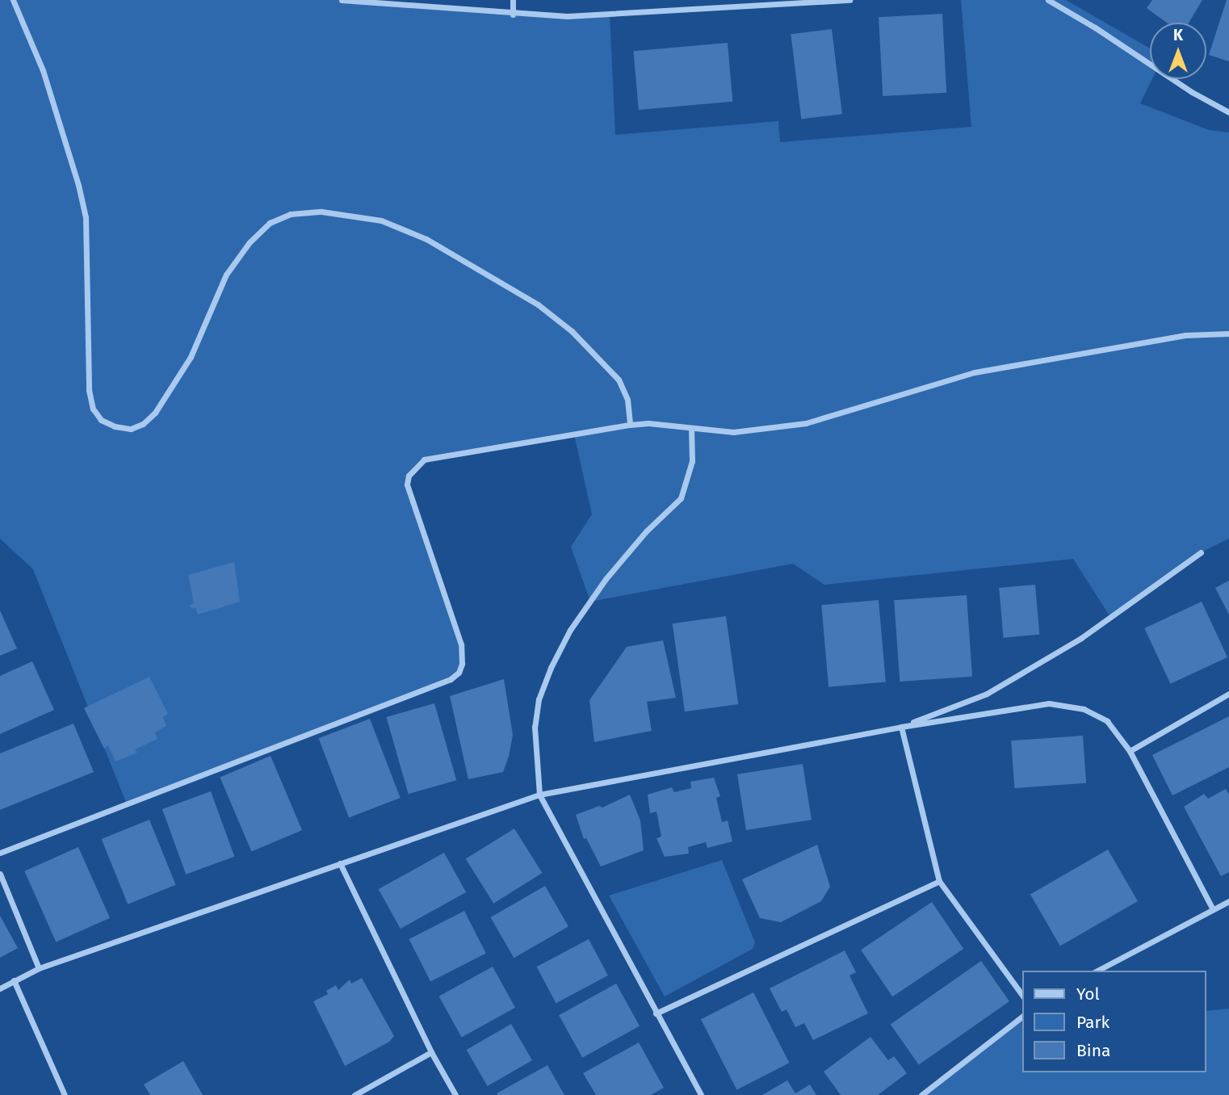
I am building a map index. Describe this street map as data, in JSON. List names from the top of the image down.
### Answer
{
  "legend": ["Yol", "Park", "Bina"],
  "north": "top"
}
